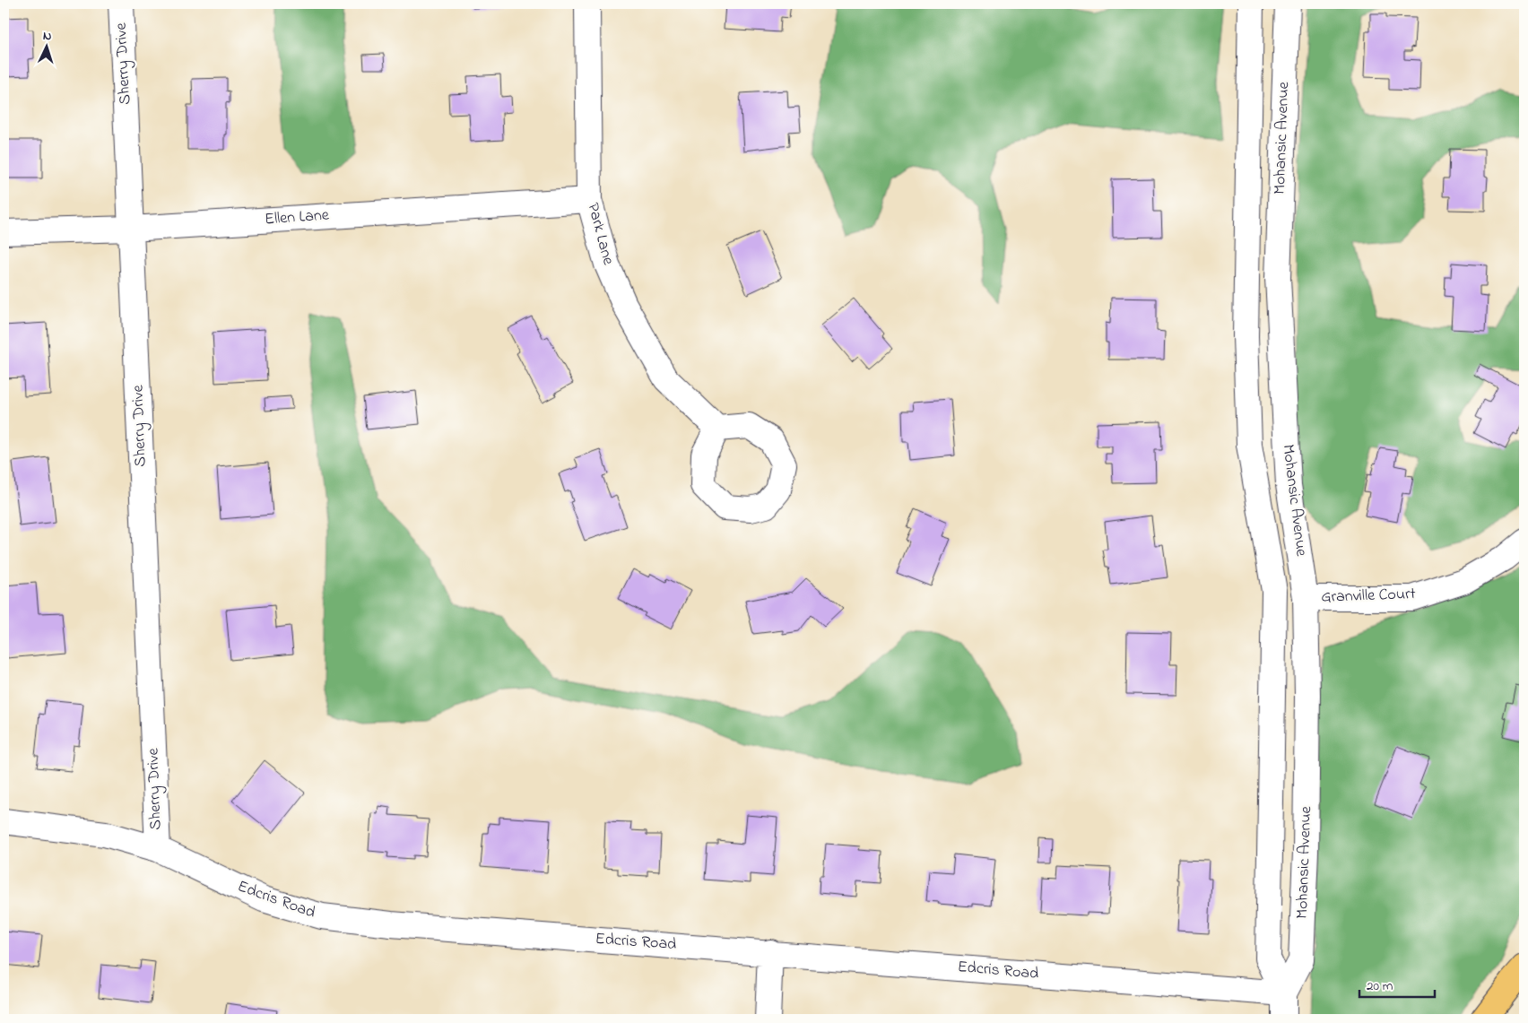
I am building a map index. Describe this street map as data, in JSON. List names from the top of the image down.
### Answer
{
  "streets": {
    "street": [
      "Sherry Drive",
      "Mohansic Avenue",
      "Ellen Lane",
      "Park Lane",
      "Granville Court",
      "Edcris Road"
    ]
  },
  "crossings": [
    ["Sherry Drive", "Ellen Lane"],
    ["Sherry Drive", "Edcris Road"],
    ["Mohansic Avenue", "Granville Court"],
    ["Mohansic Avenue", "Edcris Road"],
    ["Ellen Lane", "Park Lane"]
  ],
  "scale_bar": "20 m",
  "north": "top"
}
